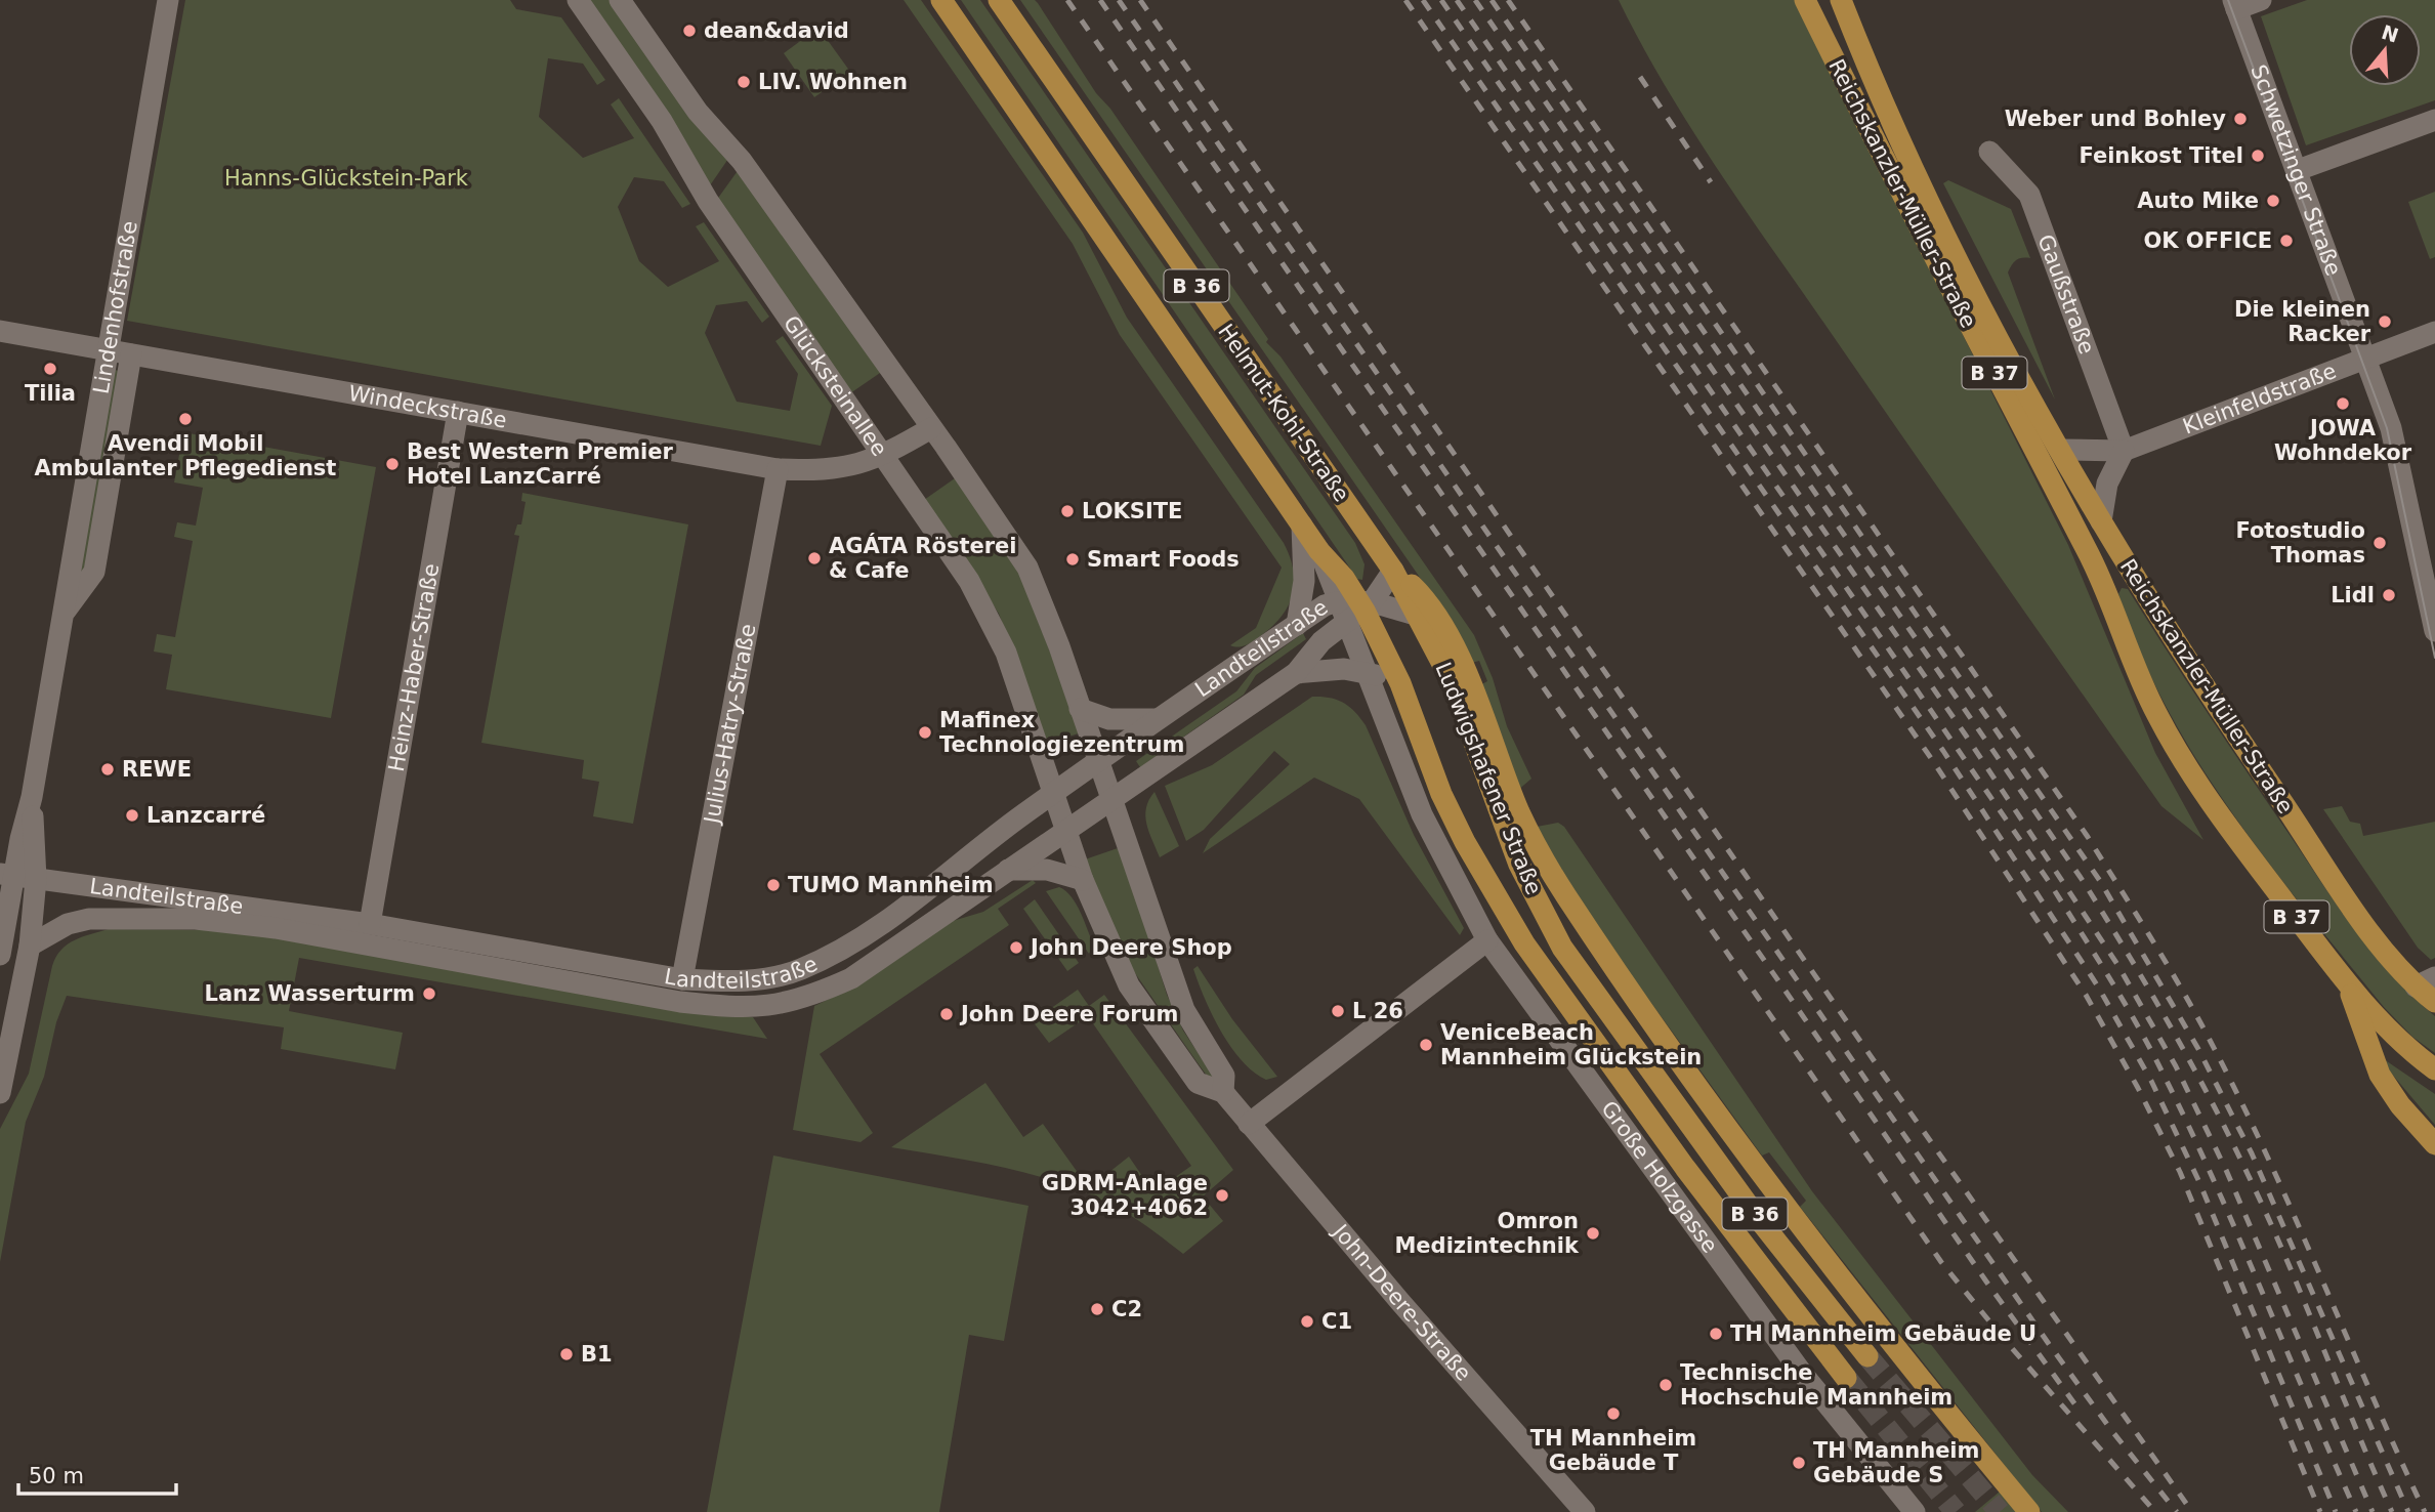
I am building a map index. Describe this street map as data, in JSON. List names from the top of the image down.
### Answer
{
  "streets": {
    "main road": [
      "Reichskanzler-Müller-Straße",
      "B 36",
      "B 37",
      "Helmut-Kohl-Straße",
      "Ludwigshafener Straße"
    ],
    "street": [
      "Schwetzinger Straße",
      "Gaußstraße",
      "Lindenhofstraße",
      "Glücksteinallee",
      "Kleinfeldstraße",
      "Windeckstraße",
      "Landteilstraße",
      "Heinz-Haber-Straße",
      "Julius-Hatry-Straße",
      "Große Holzgasse",
      "John-Deere-Straße"
    ]
  },
  "crossings": [
    ["Schwetzinger Straße", "Kleinfeldstraße"],
    ["Reichskanzler-Müller-Straße", "Kleinfeldstraße"],
    ["B 36", "Landteilstraße"],
    ["B 36", "Ludwigshafener Straße"],
    ["B 36", "Große Holzgasse"],
    ["Gaußstraße", "Kleinfeldstraße"],
    ["Lindenhofstraße", "Windeckstraße"],
    ["Lindenhofstraße", "Landteilstraße"],
    ["Glücksteinallee", "Windeckstraße"],
    ["Glücksteinallee", "Landteilstraße"],
    ["Glücksteinallee", "John-Deere-Straße"],
    ["Windeckstraße", "Heinz-Haber-Straße"],
    ["Windeckstraße", "Julius-Hatry-Straße"],
    ["Helmut-Kohl-Straße", "Landteilstraße"],
    ["Helmut-Kohl-Straße", "Ludwigshafener Straße"],
    ["Landteilstraße", "Heinz-Haber-Straße"],
    ["Landteilstraße", "Julius-Hatry-Straße"],
    ["Landteilstraße", "Ludwigshafener Straße"],
    ["Landteilstraße", "Große Holzgasse"],
    ["Landteilstraße", "John-Deere-Straße"]
  ],
  "parks": ["Hanns-Glückstein-Park"],
  "places": [
    "dean&david",
    "LIV. Wohnen",
    "Weber und Bohley",
    "Feinkost Titel",
    "Auto Mike",
    "OK OFFICE",
    "Die kleinen Racker",
    "Tilia",
    "JOWA Wohndekor",
    "Avendi Mobil Ambulanter Pflegedienst",
    "Best Western Premier Hotel LanzCarré",
    "LOKSITE",
    "Fotostudio Thomas",
    "AGÁTA Rösterei & Cafe",
    "Smart Foods",
    "Lidl",
    "Mafinex Technologiezentrum",
    "REWE",
    "Lanzcarré",
    "TUMO Mannheim",
    "John Deere Shop",
    "Lanz Wasserturm",
    "L 26",
    "John Deere Forum",
    "VeniceBeach Mannheim Glückstein",
    "GDRM-Anlage 3042+4062",
    "Omron Medizintechnik",
    "C2",
    "C1",
    "TH Mannheim Gebäude U",
    "B1",
    "Technische Hochschule Mannheim",
    "TH Mannheim Gebäude T",
    "TH Mannheim Gebäude S"
  ],
  "scale_bar": "50 m",
  "north": "top"
}
